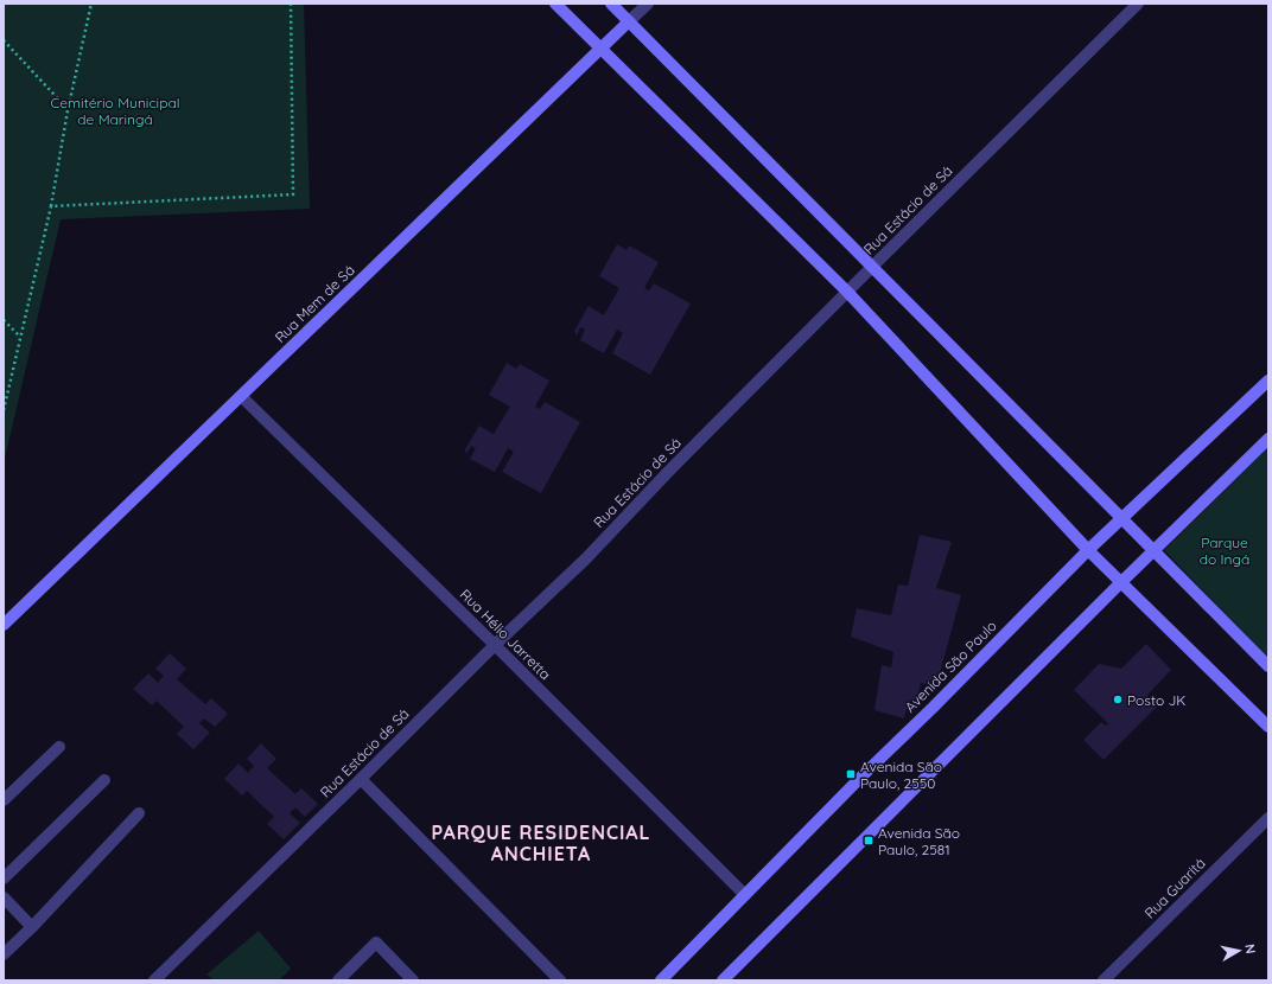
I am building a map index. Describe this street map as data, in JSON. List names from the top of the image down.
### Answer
{
  "streets": {
    "main road": ["Rua Mem de Sá", "Avenida São Paulo"],
    "street": ["Rua Estácio de Sá", "Rua Hélio Jarretta", "Rua Guaritá"]
  },
  "crossings": [
    ["Rua Estácio de Sá", "Rua Hélio Jarretta"],
    ["Rua Mem de Sá", "Rua Hélio Jarretta"],
    ["Rua Hélio Jarretta", "Avenida São Paulo"]
  ],
  "districts": ["PARQUE RESIDENCIAL ANCHIETA"],
  "parks": ["Cemitério Municipal de Maringá", "Parque do Ingá"],
  "places": {
    "other": ["Posto JK"],
    "transit": ["Avenida São Paulo, 2550", "Avenida São Paulo, 2581"]
  },
  "north": "right"
}
